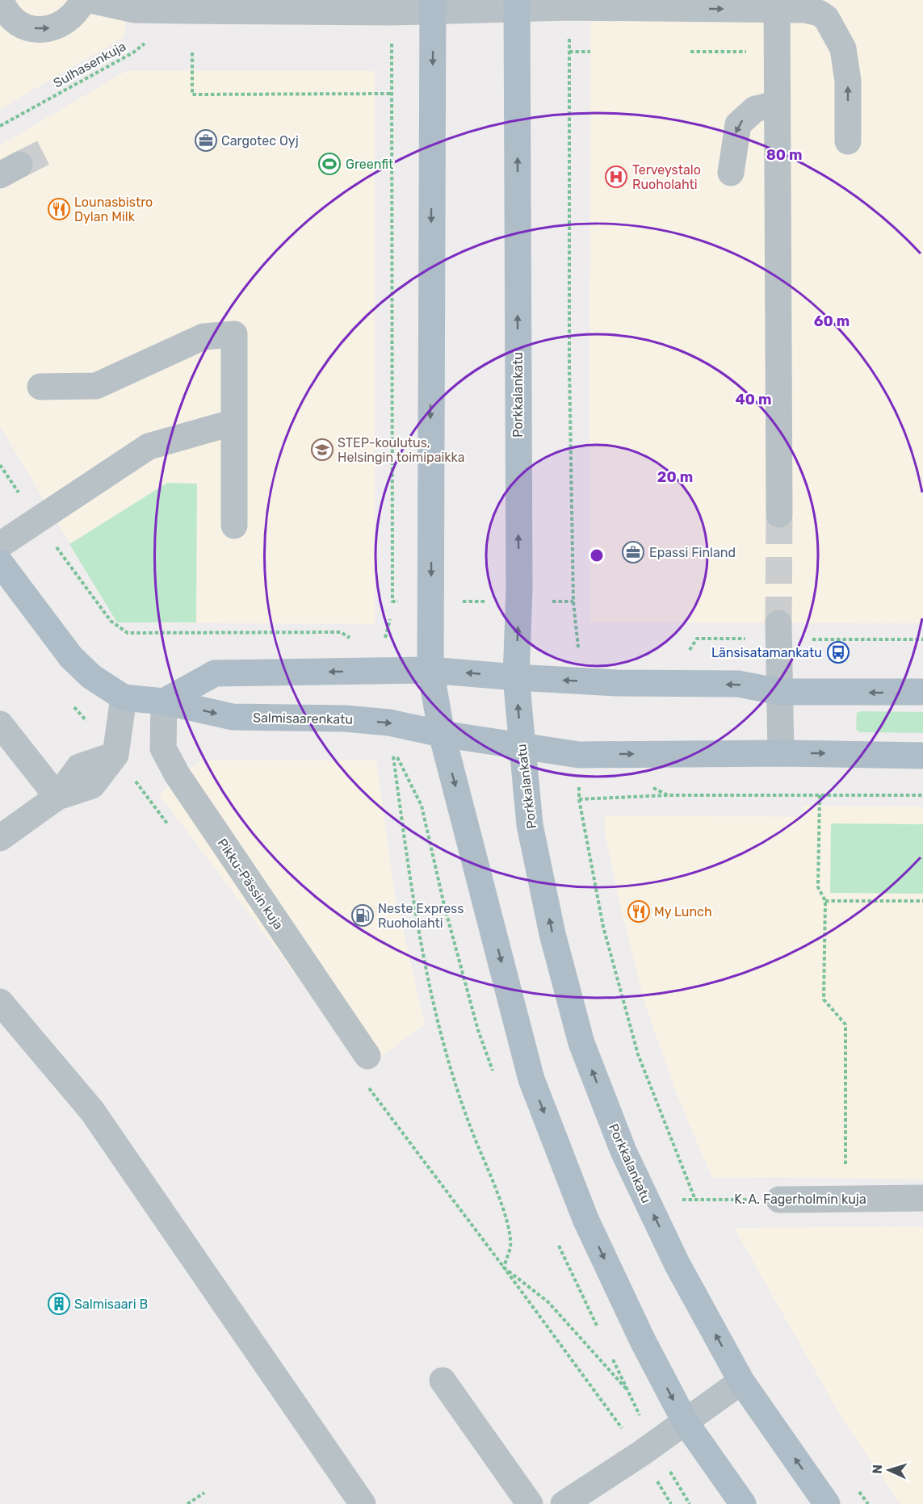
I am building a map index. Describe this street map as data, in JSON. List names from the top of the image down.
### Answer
{
  "streets": {
    "main road": ["Porkkalankatu", "Salmisaarenkatu"],
    "street": ["Pikku-Pässin kuja", "K. A. Fagerholmin kuja"],
    "path": ["Sulhasenkuja"]
  },
  "crossings": [
    ["Salmisaarenkatu", "Pikku-Pässin kuja"]
  ],
  "places": {
    "office": ["Cargotec Oyj", "Epassi Finland"],
    "sports": ["Greenfit"],
    "hospital": ["Terveystalo Ruoholahti"],
    "restaurant": ["Lounasbistro Dylan Milk", "My Lunch"],
    "school or university": ["STEP-koulutus, Helsingin toimipaikka"],
    "bus stop": ["Länsisatamankatu"],
    "fuel station": ["Neste Express Ruoholahti"],
    "building": ["Salmisaari B"]
  },
  "north": "left",
  "rings": [
    "80 m",
    "60 m",
    "40 m",
    "20 m"
  ]
}
